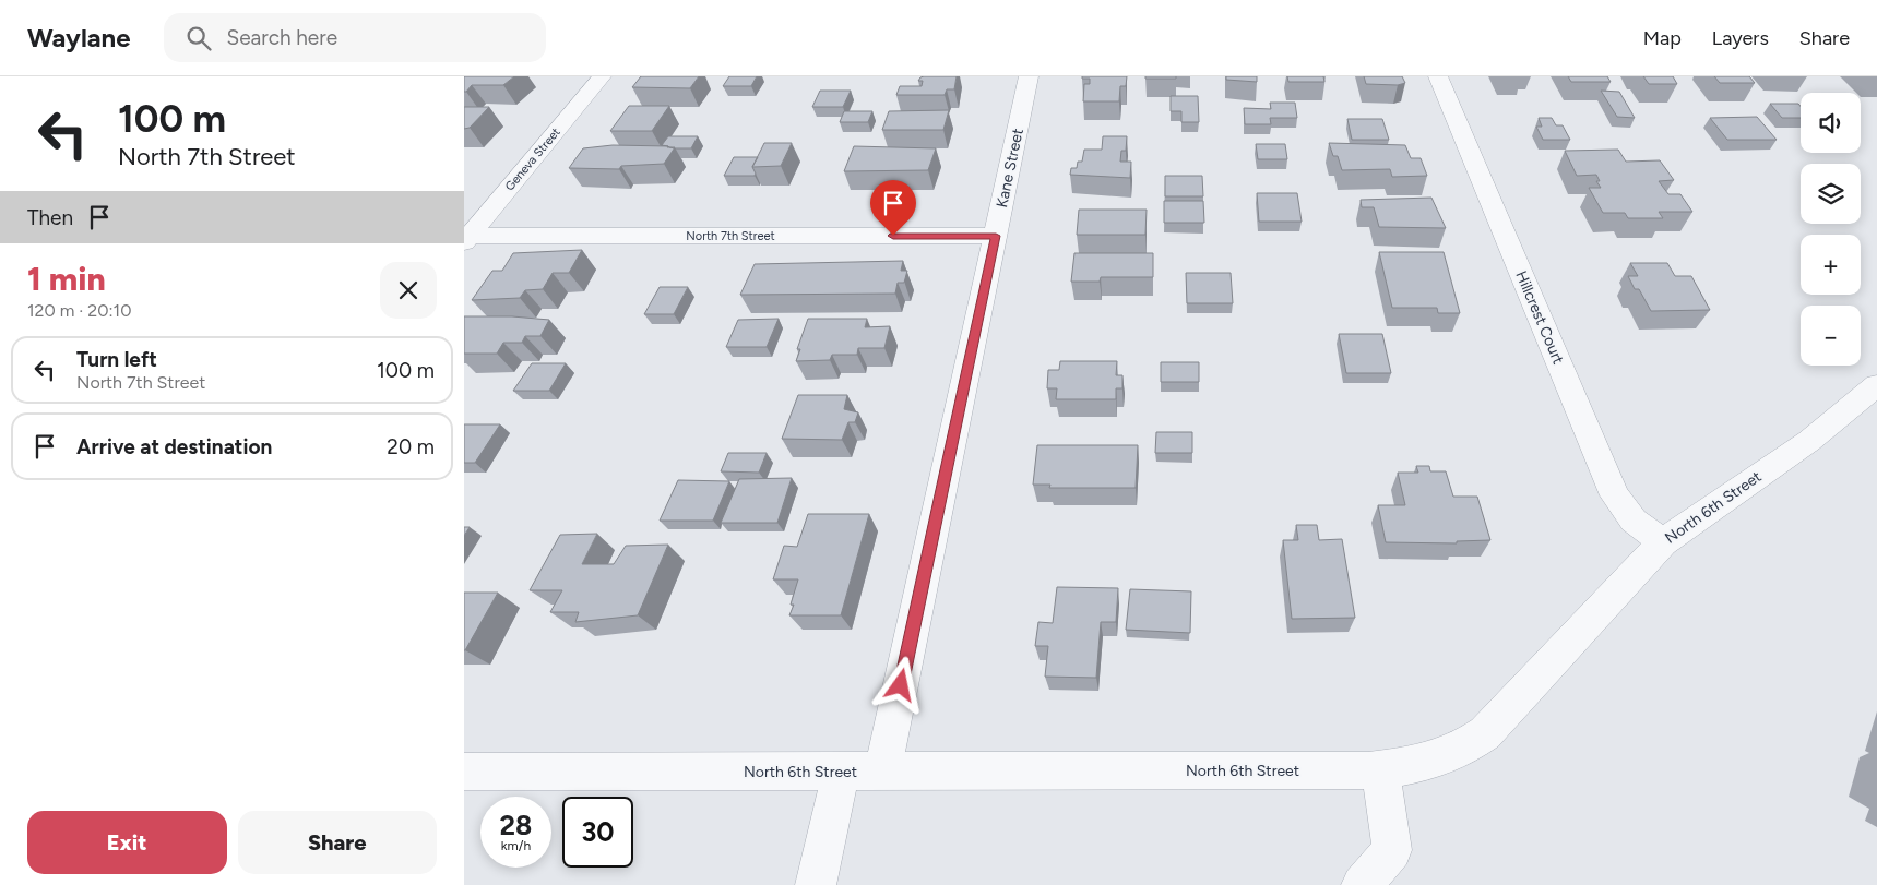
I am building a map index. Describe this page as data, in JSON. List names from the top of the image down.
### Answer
{
  "streets": {
    "street": [
      "Geneva Street",
      "Kane Street",
      "North 7th Street",
      "Hillcrest Court",
      "North 6th Street"
    ]
  },
  "crossings": [
    ["Geneva Street", "North 7th Street"],
    ["Kane Street", "North 7th Street"],
    ["Kane Street", "North 6th Street"],
    ["Hillcrest Court", "North 6th Street"]
  ],
  "page": {
    "header": "Waylane",
    "search": "Search here",
    "nav": ["Map", "Layers", "Share"],
    "turn": ["100 m", "North 7th Street"],
    "map_buttons": ["+", "−"],
    "then": "Then",
    "heading": ["1 min", "120 m · 20:10"],
    "list": [
      {
        "name": "Turn left",
        "note": "North 7th Street",
        "value": "100 m"
      },
      {
        "name": "Arrive at destination",
        "value": "20 m"
      }
    ],
    "speed": "28 km/h",
    "limit": "30",
    "buttons": ["Exit", "Share"]
  }
}
